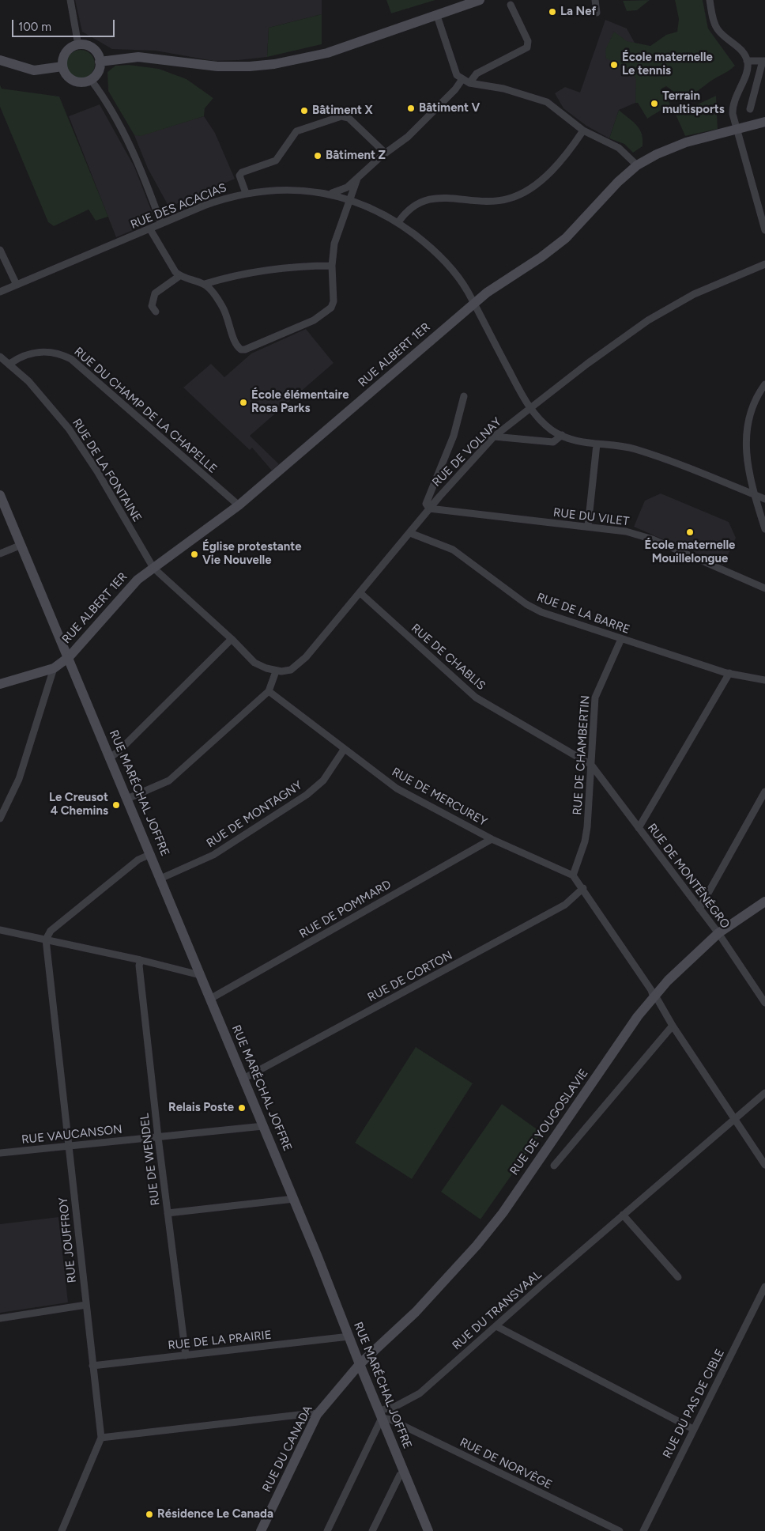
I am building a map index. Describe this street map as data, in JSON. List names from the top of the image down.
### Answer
{
  "streets": {
    "main road": [
      "RUE ALBERT 1ER",
      "RUE MARÉCHAL JOFFRE",
      "RUE DE YOUGOSLAVIE",
      "RUE DU CANADA"
    ],
    "street": [
      "RUE DES ACACIAS",
      "RUE DU CHAMP DE LA CHAPELLE",
      "RUE DE VOLNAY",
      "RUE DE LA FONTAINE",
      "RUE DU VILET",
      "RUE DE LA BARRE",
      "RUE DE CHABLIS",
      "RUE DE CHAMBERTIN",
      "RUE DE MERCUREY",
      "RUE DE MONTAGNY",
      "RUE DE MONTÉNÉGRO",
      "RUE DE POMMARD",
      "RUE DE CORTON",
      "RUE VAUCANSON",
      "RUE DE WENDEL",
      "RUE JOUFFROY",
      "RUE DU TRANSVAAL",
      "RUE DE LA PRAIRIE",
      "RUE DU PAS DE CIBLE",
      "RUE DE NORVÈGE"
    ]
  },
  "crossings": [
    ["RUE DES ACACIAS", "RUE ALBERT 1ER"],
    ["RUE DES ACACIAS", "RUE DE VOLNAY"],
    ["RUE ALBERT 1ER", "RUE DU CHAMP DE LA CHAPELLE"],
    ["RUE ALBERT 1ER", "RUE DE LA FONTAINE"],
    ["RUE ALBERT 1ER", "RUE MARÉCHAL JOFFRE"],
    ["RUE DU CHAMP DE LA CHAPELLE", "RUE DE LA FONTAINE"],
    ["RUE DE VOLNAY", "RUE DE LA FONTAINE"],
    ["RUE DE VOLNAY", "RUE DU VILET"],
    ["RUE DE VOLNAY", "RUE DE LA BARRE"],
    ["RUE DE VOLNAY", "RUE DE CHABLIS"],
    ["RUE DE LA BARRE", "RUE DE CHAMBERTIN"],
    ["RUE DE CHABLIS", "RUE DE CHAMBERTIN"],
    ["RUE DE CHABLIS", "RUE DE MONTÉNÉGRO"],
    ["RUE DE CHAMBERTIN", "RUE DE MERCUREY"],
    ["RUE DE CHAMBERTIN", "RUE DE MONTÉNÉGRO"],
    ["RUE MARÉCHAL JOFFRE", "RUE DE MONTAGNY"],
    ["RUE MARÉCHAL JOFFRE", "RUE DE POMMARD"],
    ["RUE MARÉCHAL JOFFRE", "RUE DE CORTON"],
    ["RUE MARÉCHAL JOFFRE", "RUE DE YOUGOSLAVIE"],
    ["RUE MARÉCHAL JOFFRE", "RUE VAUCANSON"],
    ["RUE MARÉCHAL JOFFRE", "RUE DU TRANSVAAL"],
    ["RUE MARÉCHAL JOFFRE", "RUE DE LA PRAIRIE"],
    ["RUE MARÉCHAL JOFFRE", "RUE DU CANADA"],
    ["RUE MARÉCHAL JOFFRE", "RUE DE NORVÈGE"],
    ["RUE DE MERCUREY", "RUE DE MONTAGNY"],
    ["RUE DE MERCUREY", "RUE DE POMMARD"],
    ["RUE DE MONTÉNÉGRO", "RUE DE YOUGOSLAVIE"],
    ["RUE DE YOUGOSLAVIE", "RUE DU CANADA"],
    ["RUE VAUCANSON", "RUE DE WENDEL"],
    ["RUE VAUCANSON", "RUE JOUFFROY"],
    ["RUE DE WENDEL", "RUE DE LA PRAIRIE"],
    ["RUE JOUFFROY", "RUE DE LA PRAIRIE"],
    ["RUE DU TRANSVAAL", "RUE DE NORVÈGE"]
  ],
  "places": [
    "La Nef",
    "École maternelle Le tennis",
    "Terrain multisports",
    "Bâtiment V",
    "Bâtiment X",
    "Bâtiment Z",
    "École élémentaire Rosa Parks",
    "École maternelle Mouillelongue",
    "Église protestante Vie Nouvelle",
    "Le Creusot 4 Chemins",
    "Relais Poste",
    "Résidence Le Canada"
  ],
  "scale_bar": "100 m"
}
